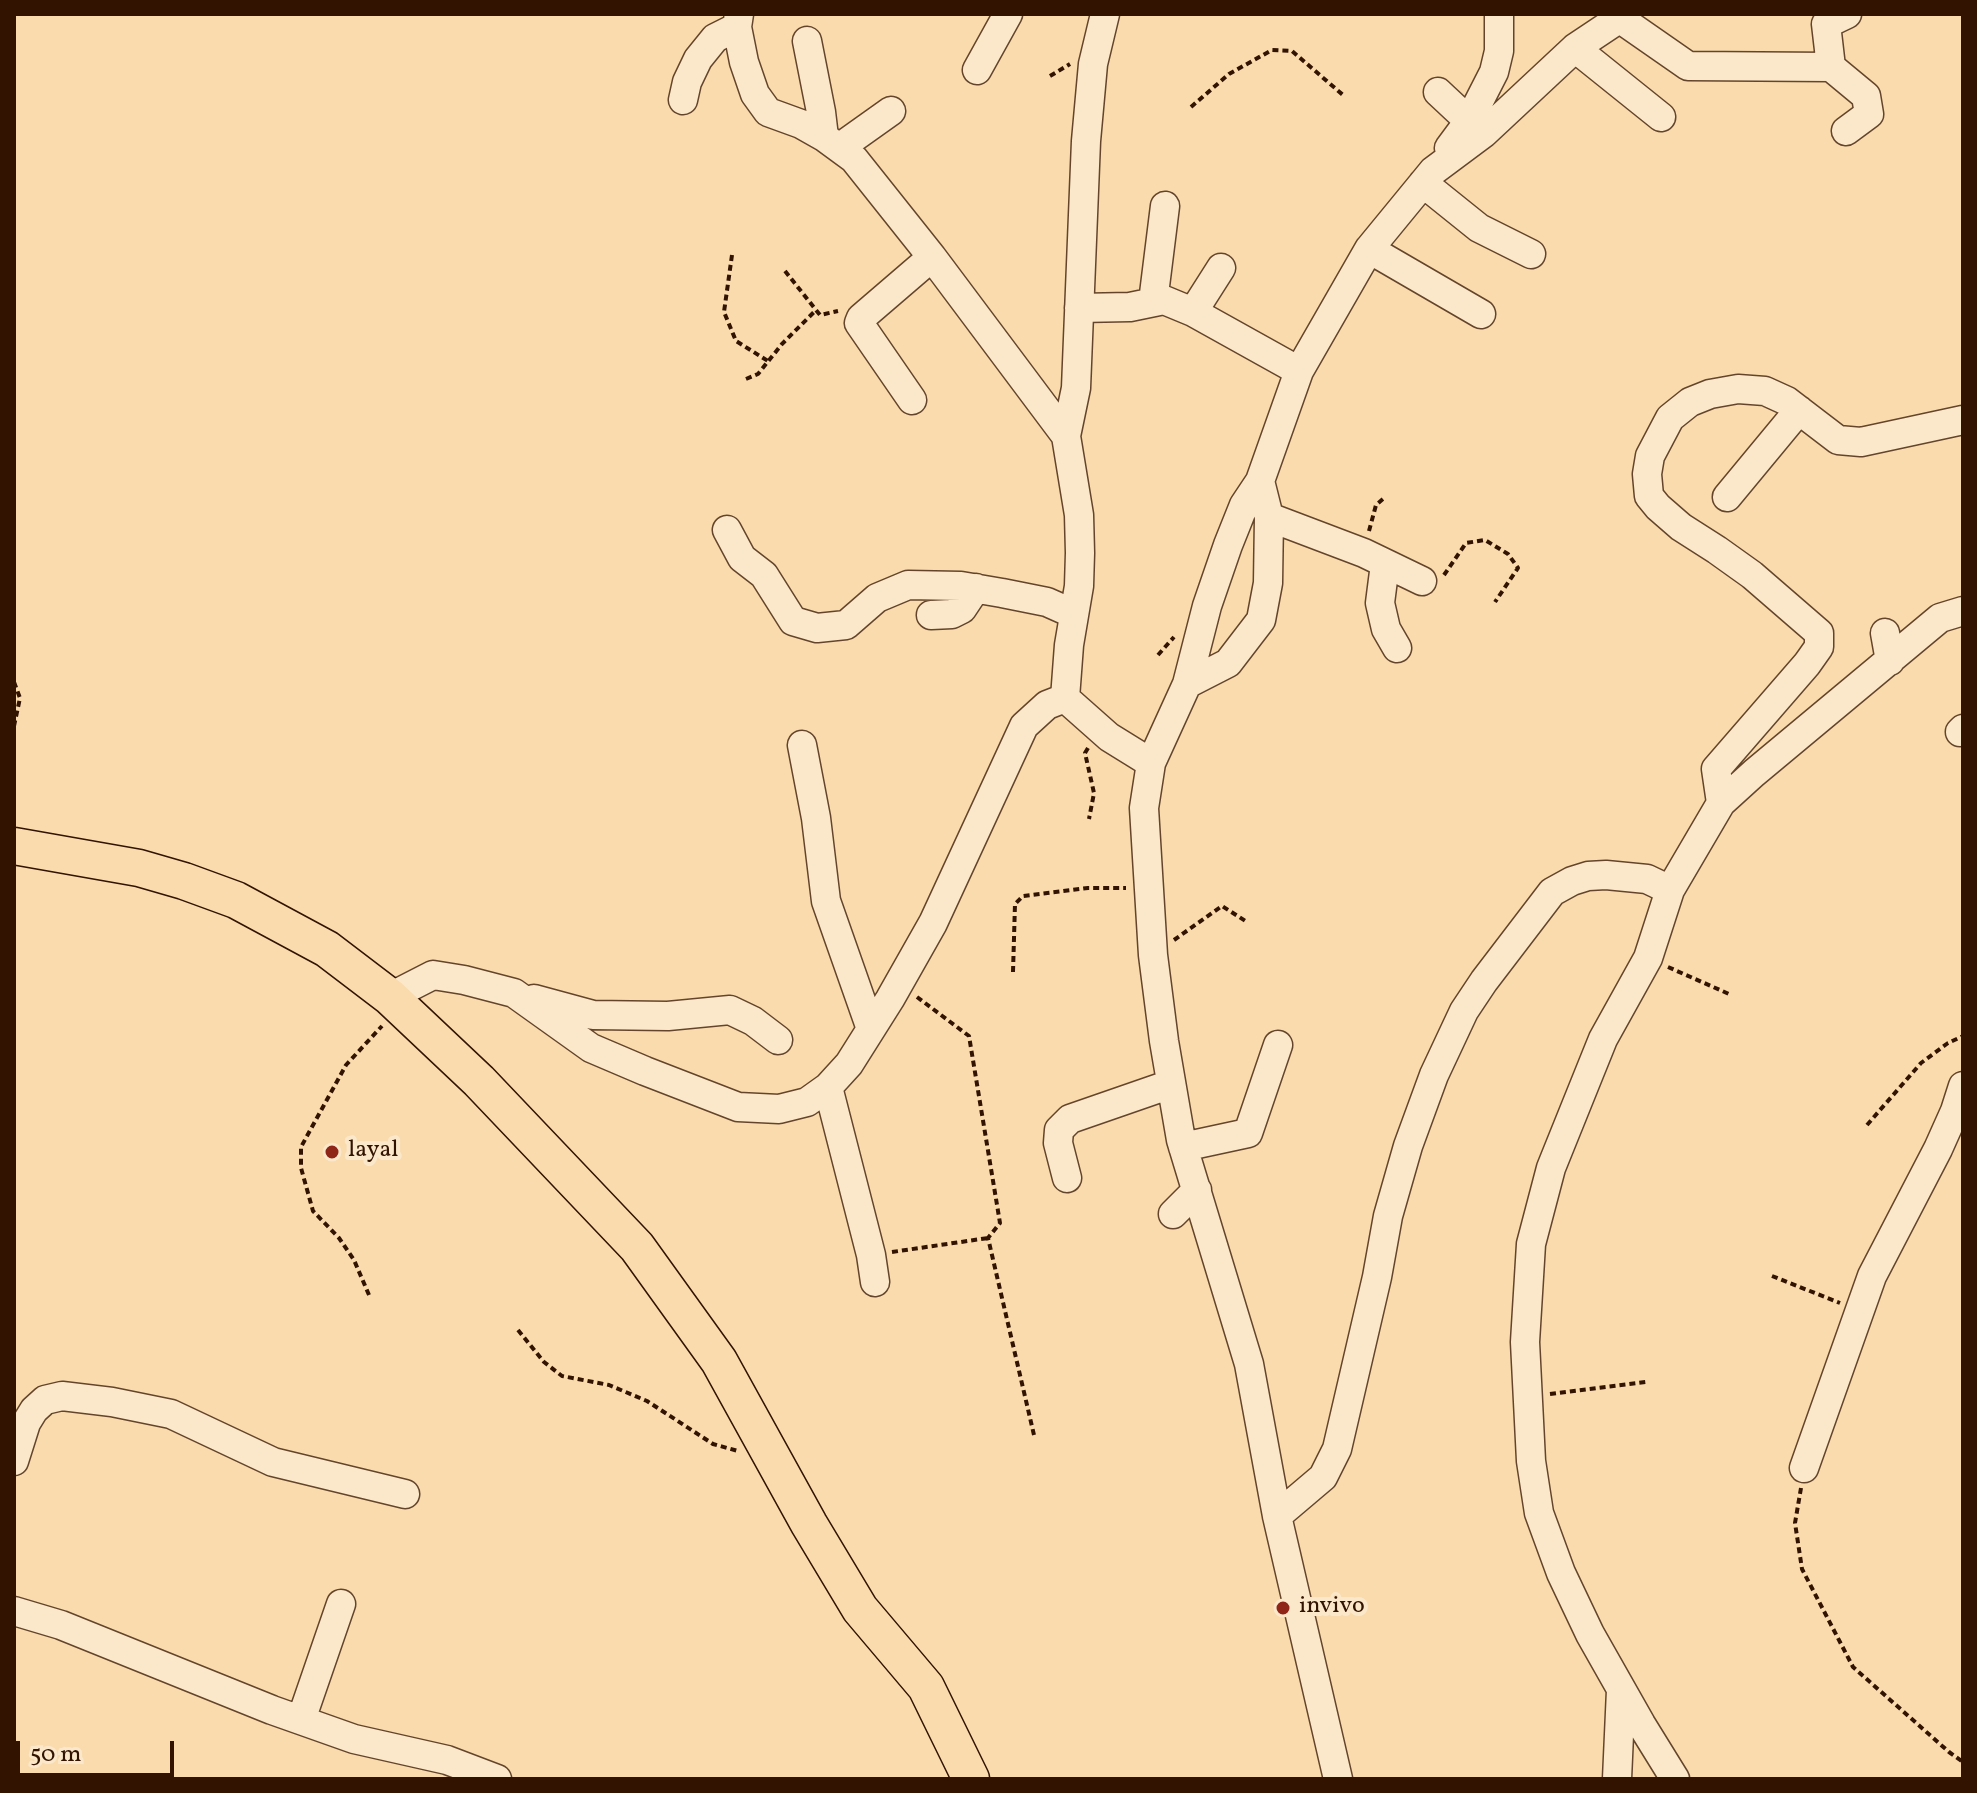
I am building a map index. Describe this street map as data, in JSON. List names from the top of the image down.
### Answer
{
  "places": ["layal", "invivo"],
  "scale_bar": "50 m"
}
